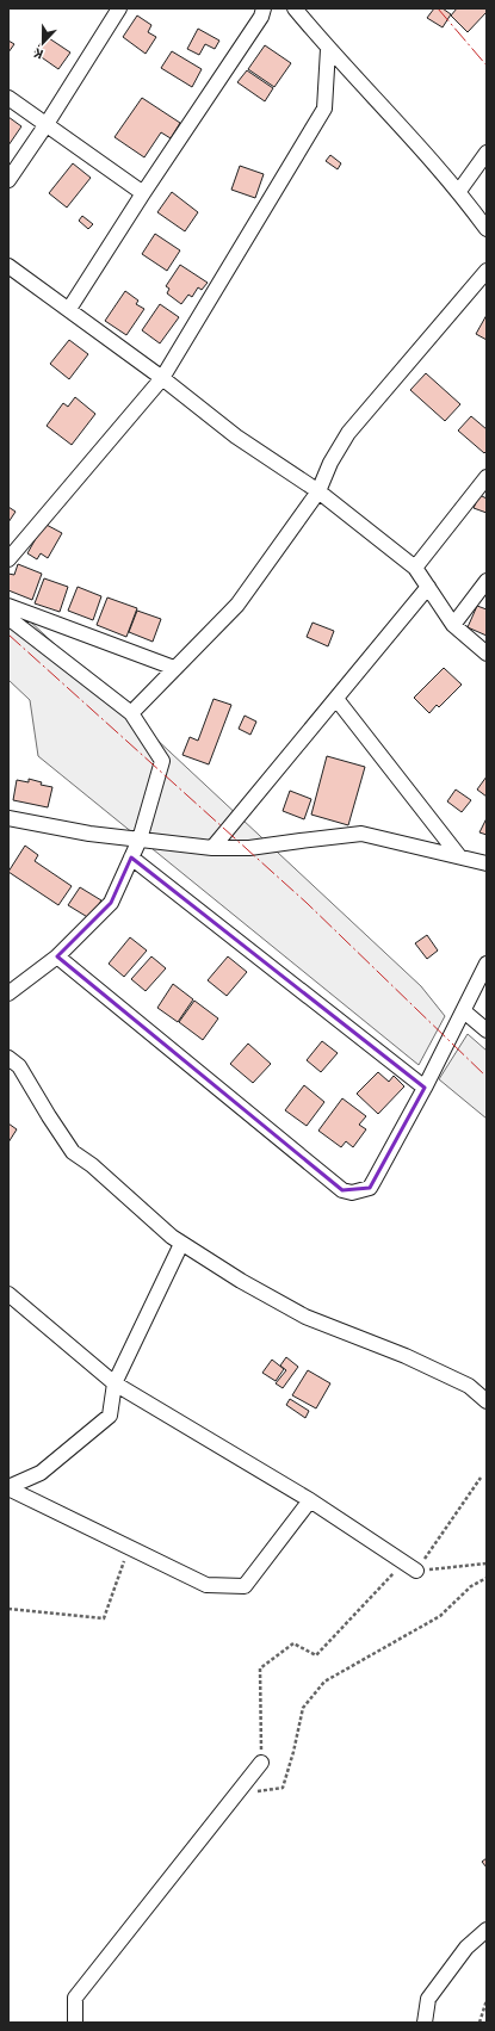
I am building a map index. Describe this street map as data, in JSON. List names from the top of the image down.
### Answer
{
  "north": "bottom"
}
